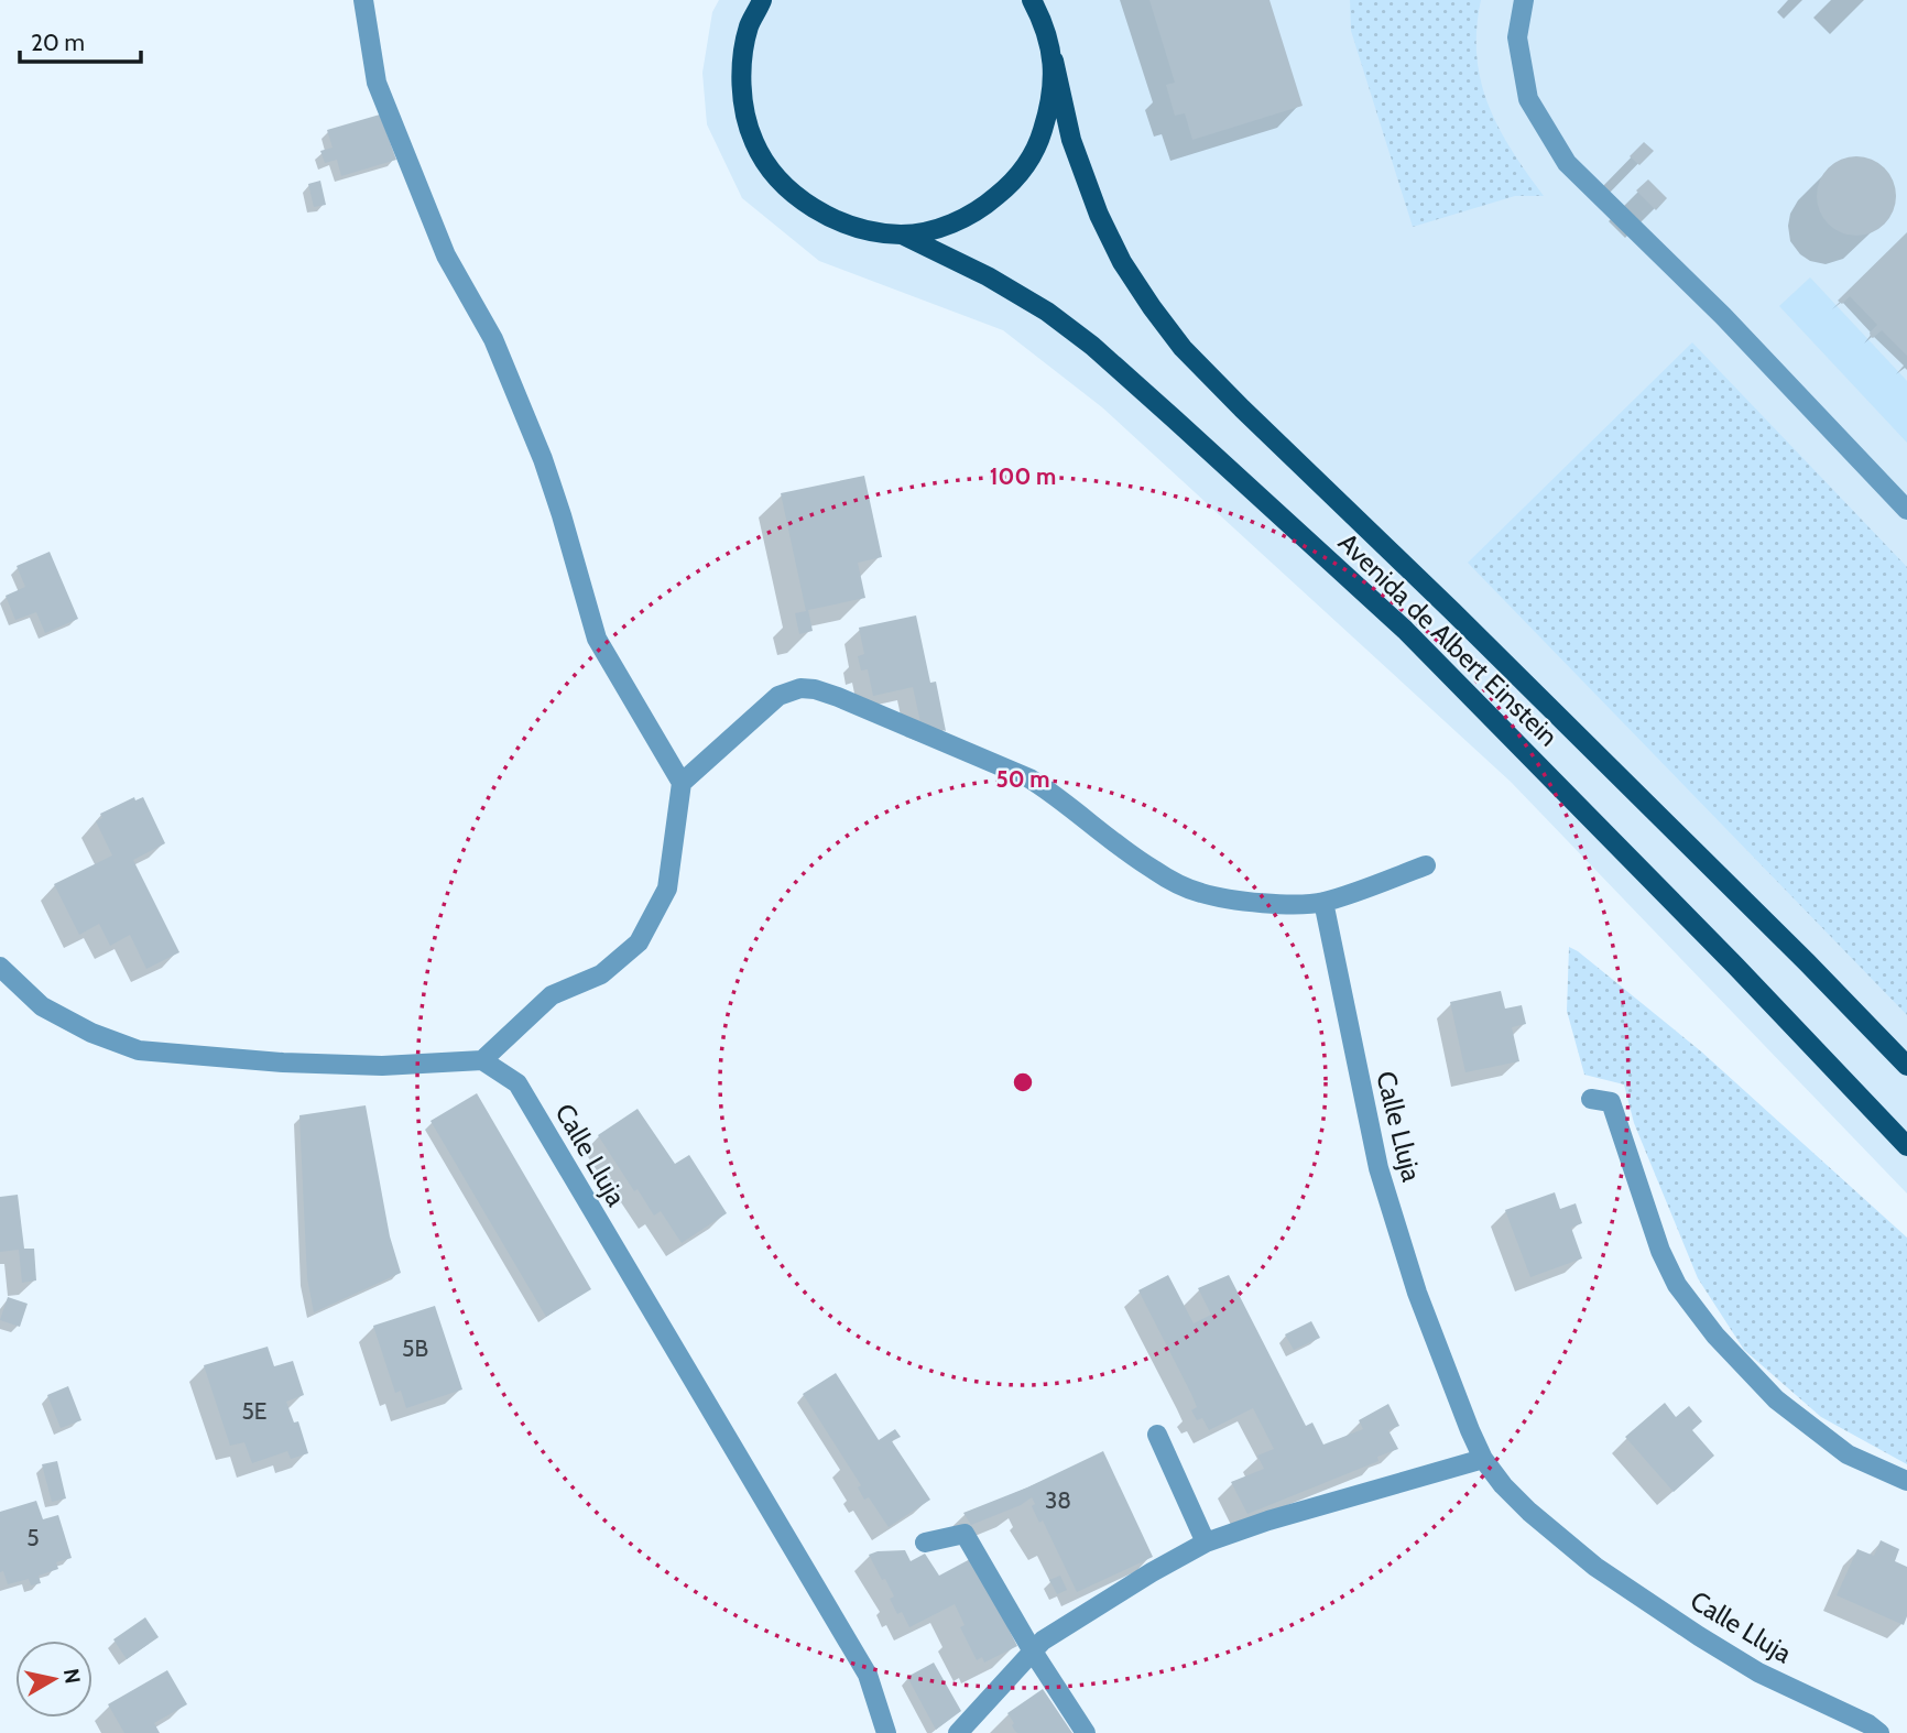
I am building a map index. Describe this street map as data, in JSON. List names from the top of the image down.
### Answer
{
  "streets": {
    "main road": ["Avenida de Albert Einstein"],
    "street": ["Calle Lluja"]
  },
  "house_numbers": [
    "5B",
    "5E",
    "38",
    "5"
  ],
  "scale_bar": "20 m",
  "north": "right",
  "rings": ["100 m", "50 m"]
}
